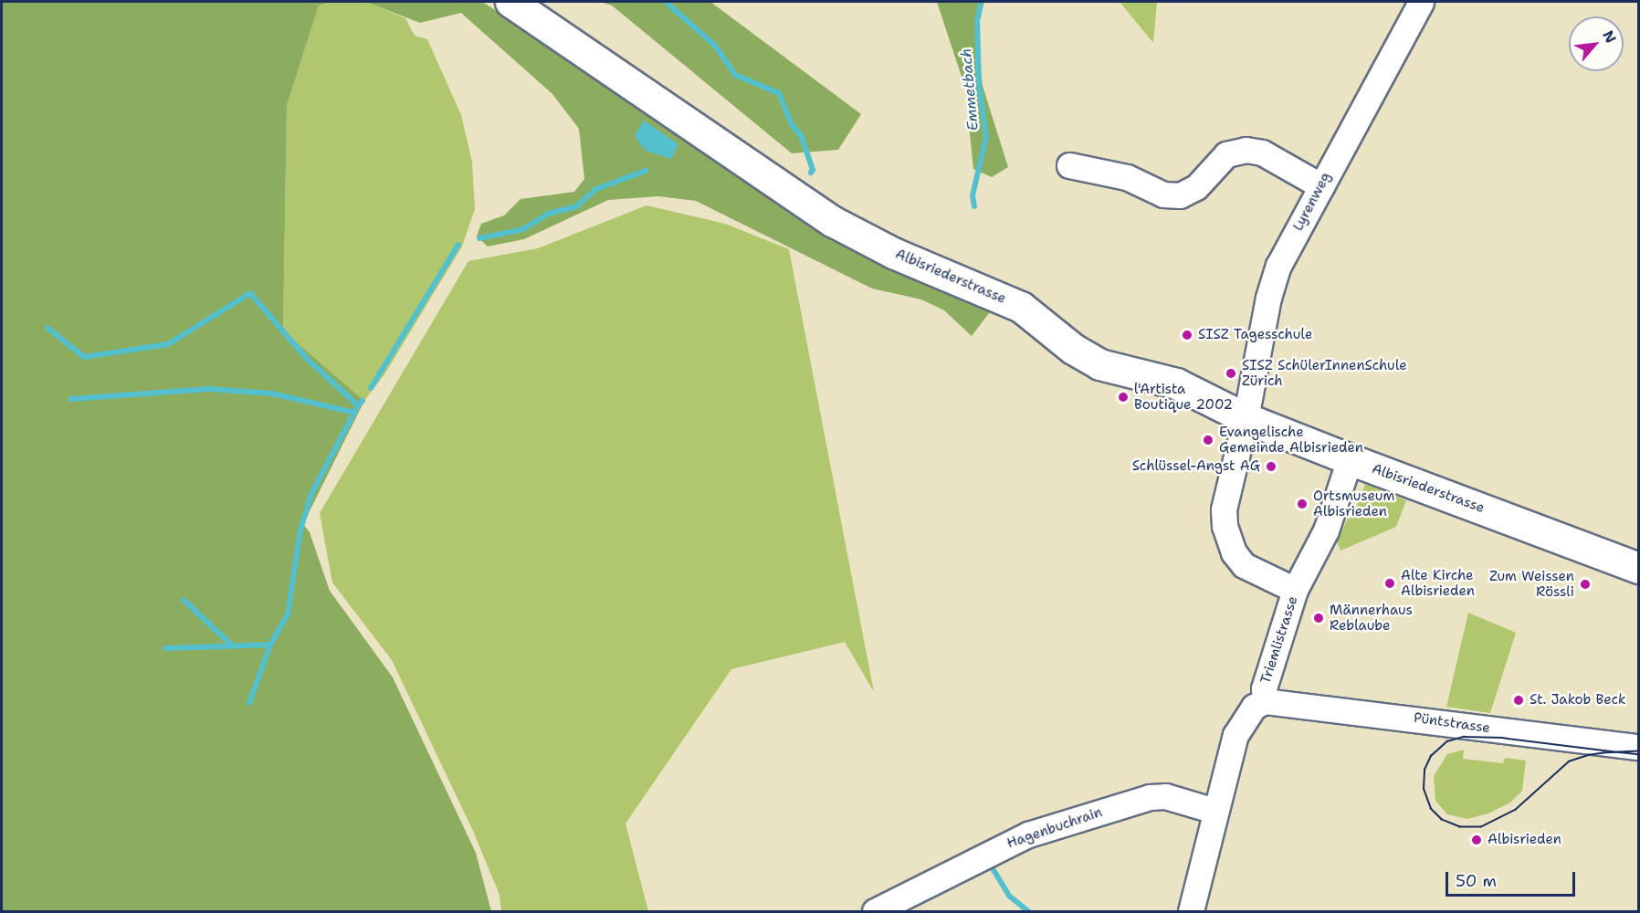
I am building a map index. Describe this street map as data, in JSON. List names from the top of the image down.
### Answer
{
  "streets": {
    "main road": ["Albisriederstrasse"],
    "street": [
      "Lyrenweg",
      "Triemlistrasse",
      "Püntstrasse",
      "Hagenbuchrain"
    ]
  },
  "crossings": [
    ["Lyrenweg", "Albisriederstrasse"],
    ["Lyrenweg", "Triemlistrasse"],
    ["Albisriederstrasse", "Triemlistrasse"],
    ["Triemlistrasse", "Püntstrasse"],
    ["Triemlistrasse", "Hagenbuchrain"]
  ],
  "water": ["Emmetbach"],
  "places": [
    "SISZ Tagesschule",
    "SISZ SchülerInnenSchule Zürich",
    "l'Artista Boutique 2002",
    "Evangelische Gemeinde Albisrieden",
    "Schlüssel-Angst AG",
    "Ortsmuseum Albisrieden",
    "Alte Kirche Albisrieden",
    "Zum Weissen Rössli",
    "Männerhaus Reblaube",
    "St. Jakob Beck",
    "Albisrieden"
  ],
  "scale_bar": "50 m",
  "north": "top right"
}
